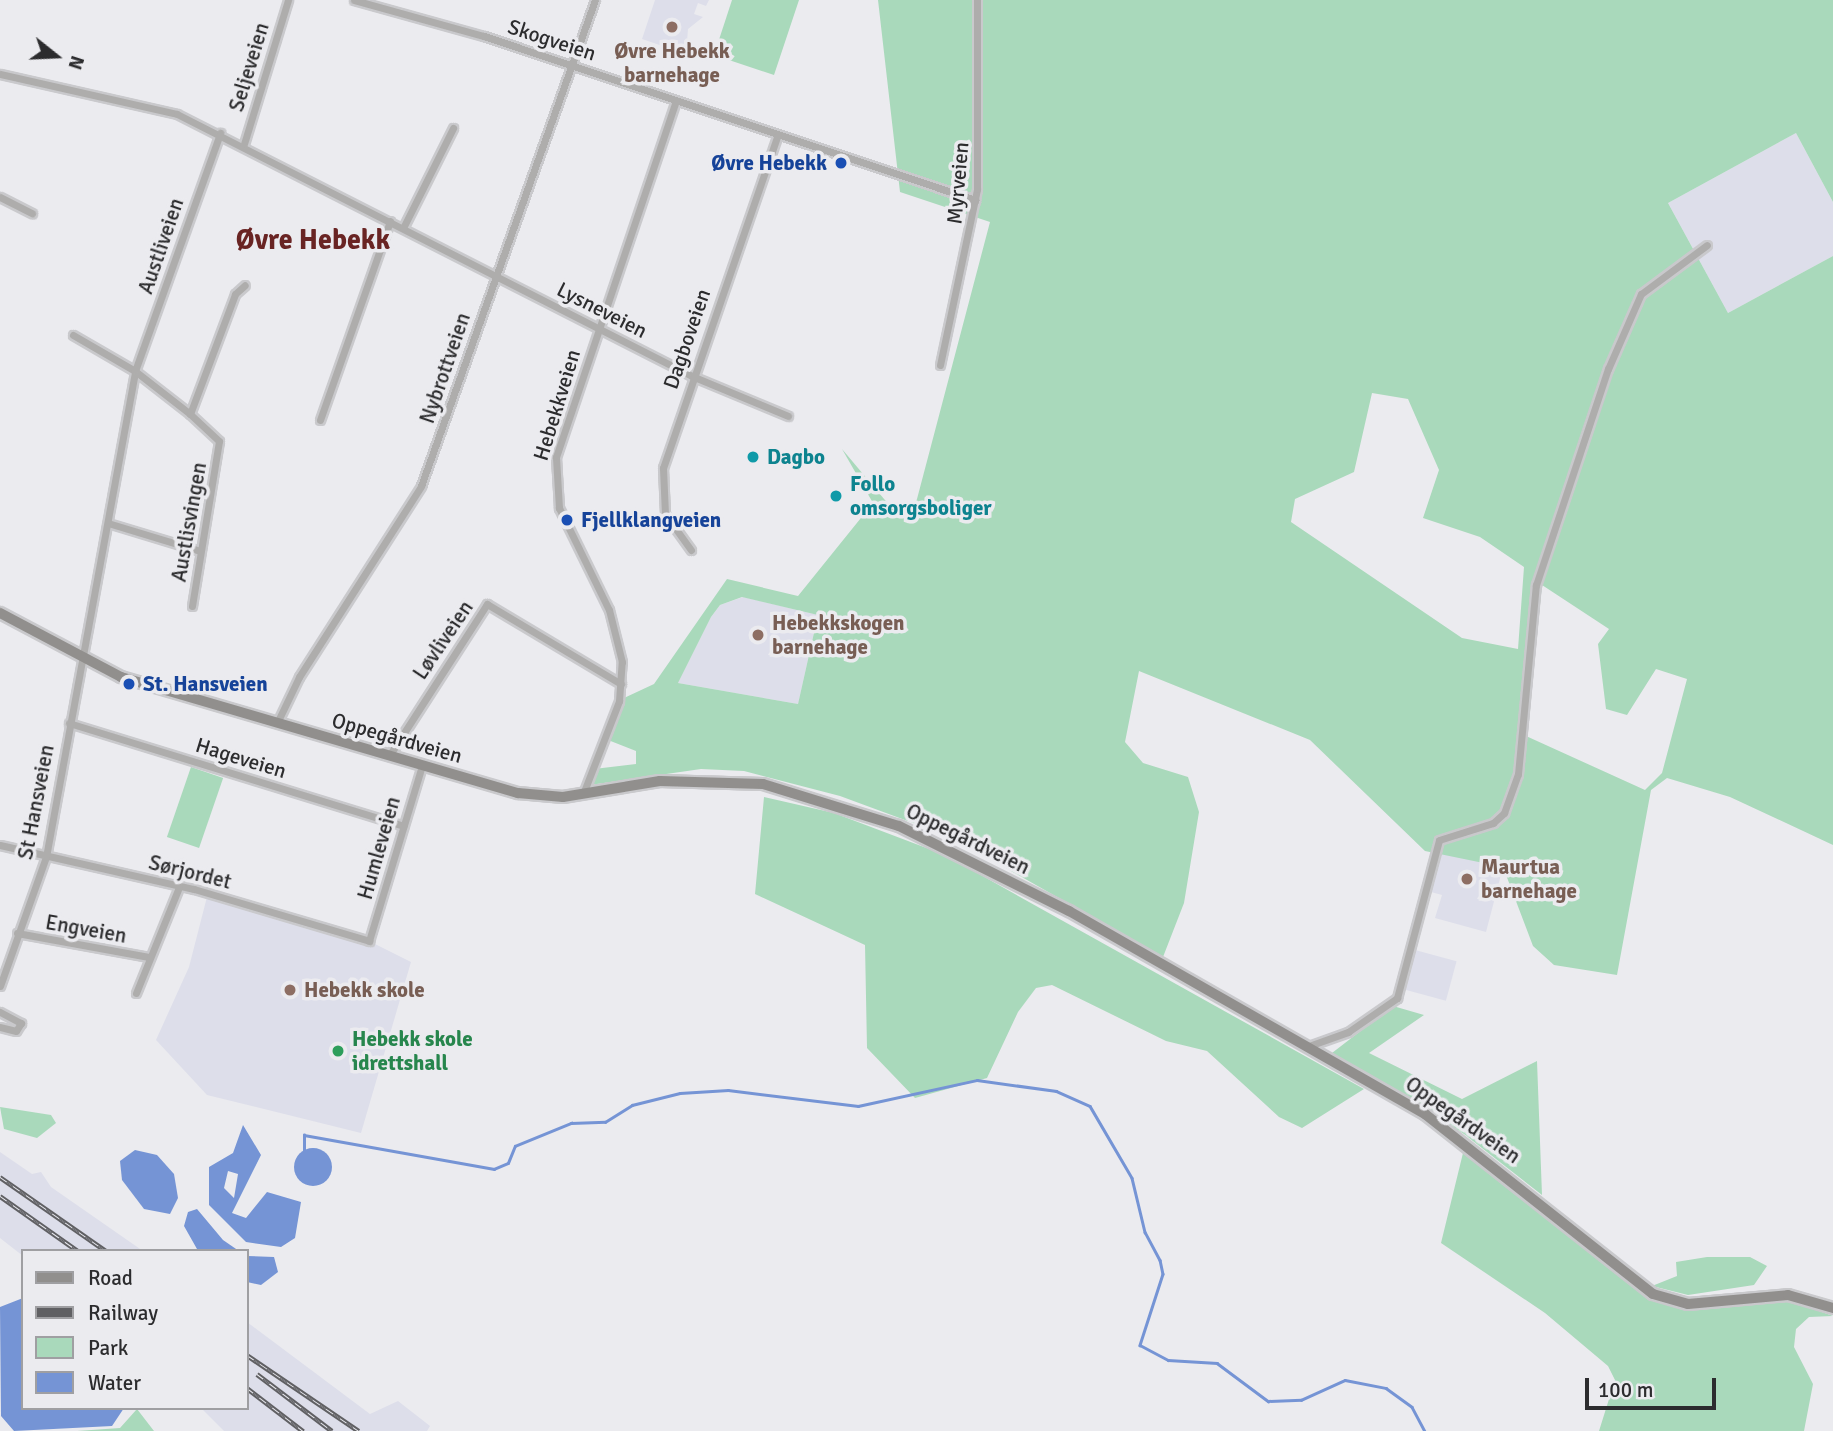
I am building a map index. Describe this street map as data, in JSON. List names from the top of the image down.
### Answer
{
  "streets": {
    "main road": ["Oppegårdveien"],
    "street": [
      "Skogveien",
      "Seljeveien",
      "Myrveien",
      "Austliveien",
      "Lysneveien",
      "Dagboveien",
      "Nybrottveien",
      "Hebekkveien",
      "Austlisvingen",
      "Løvliveien",
      "Hageveien",
      "St Hansveien",
      "Humleveien",
      "Sørjordet",
      "Engveien"
    ]
  },
  "crossings": [
    ["Skogveien", "Myrveien"],
    ["Skogveien", "Dagboveien"],
    ["Skogveien", "Nybrottveien"],
    ["Skogveien", "Hebekkveien"],
    ["Seljeveien", "Lysneveien"],
    ["Austliveien", "Lysneveien"],
    ["Austliveien", "Austlisvingen"],
    ["Austliveien", "Oppegårdveien"],
    ["Austliveien", "St Hansveien"],
    ["Lysneveien", "Dagboveien"],
    ["Lysneveien", "Nybrottveien"],
    ["Lysneveien", "Hebekkveien"],
    ["Nybrottveien", "Oppegårdveien"],
    ["Hebekkveien", "Løvliveien"],
    ["Hebekkveien", "Oppegårdveien"],
    ["Løvliveien", "Oppegårdveien"],
    ["Oppegårdveien", "St Hansveien"],
    ["Oppegårdveien", "Humleveien"],
    ["Hageveien", "St Hansveien"],
    ["Hageveien", "Humleveien"],
    ["St Hansveien", "Sørjordet"],
    ["St Hansveien", "Engveien"],
    ["Humleveien", "Sørjordet"],
    ["Sørjordet", "Engveien"]
  ],
  "districts": ["Øvre Hebekk"],
  "places": [
    "Øvre Hebekk barnehage",
    "Øvre Hebekk",
    "Dagbo",
    "Follo omsorgsboliger",
    "Fjellklangveien",
    "Hebekkskogen barnehage",
    "St. Hansveien",
    "Maurtua barnehage",
    "Hebekk skole",
    "Hebekk skole idrettshall"
  ],
  "legend": [
    "Road",
    "Railway",
    "Park",
    "Water"
  ],
  "scale_bar": "100 m",
  "north": "right"
}
